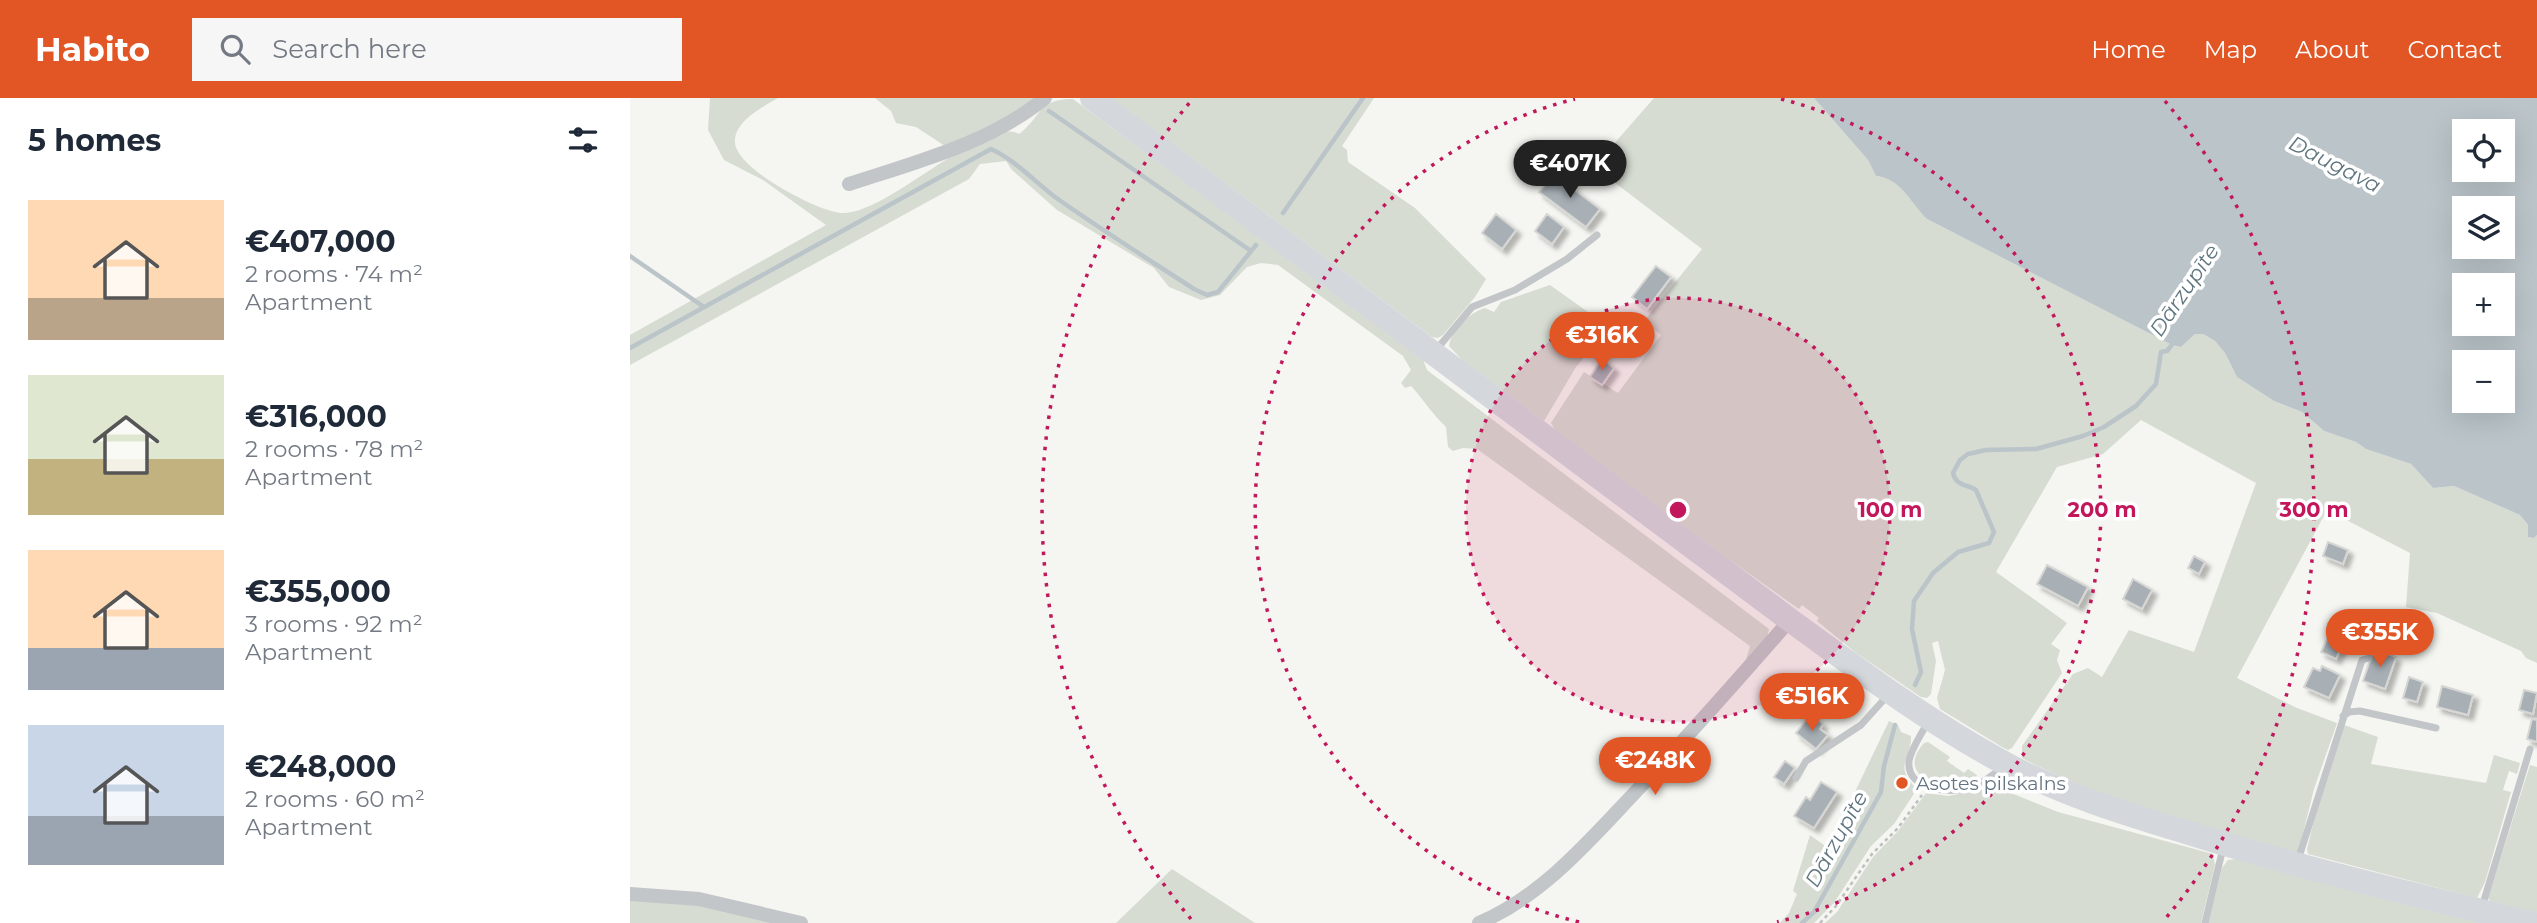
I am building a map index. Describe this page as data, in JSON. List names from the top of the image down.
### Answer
{
  "water": ["Daugava", "Dārzupīte"],
  "places": ["Asotes pilskalns"],
  "page": {
    "header": "Habito",
    "search": "Search here",
    "nav": [
      "Home",
      "Map",
      "About",
      "Contact"
    ],
    "heading": "5 homes",
    "map_buttons": ["+", "−"],
    "price": [
      "€407K",
      "€316K",
      "€355K",
      "€516K",
      "€248K"
    ],
    "list": [
      {
        "name": "€407,000",
        "note": "2 rooms · 74 m² · Apartment"
      },
      {
        "name": "€316,000",
        "note": "2 rooms · 78 m² · Apartment"
      },
      {
        "name": "€355,000",
        "note": "3 rooms · 92 m² · Apartment"
      },
      {
        "name": "€248,000",
        "note": "2 rooms · 60 m² · Apartment"
      }
    ]
  },
  "rings": ["100 m", "200 m", "300 m"]
}
